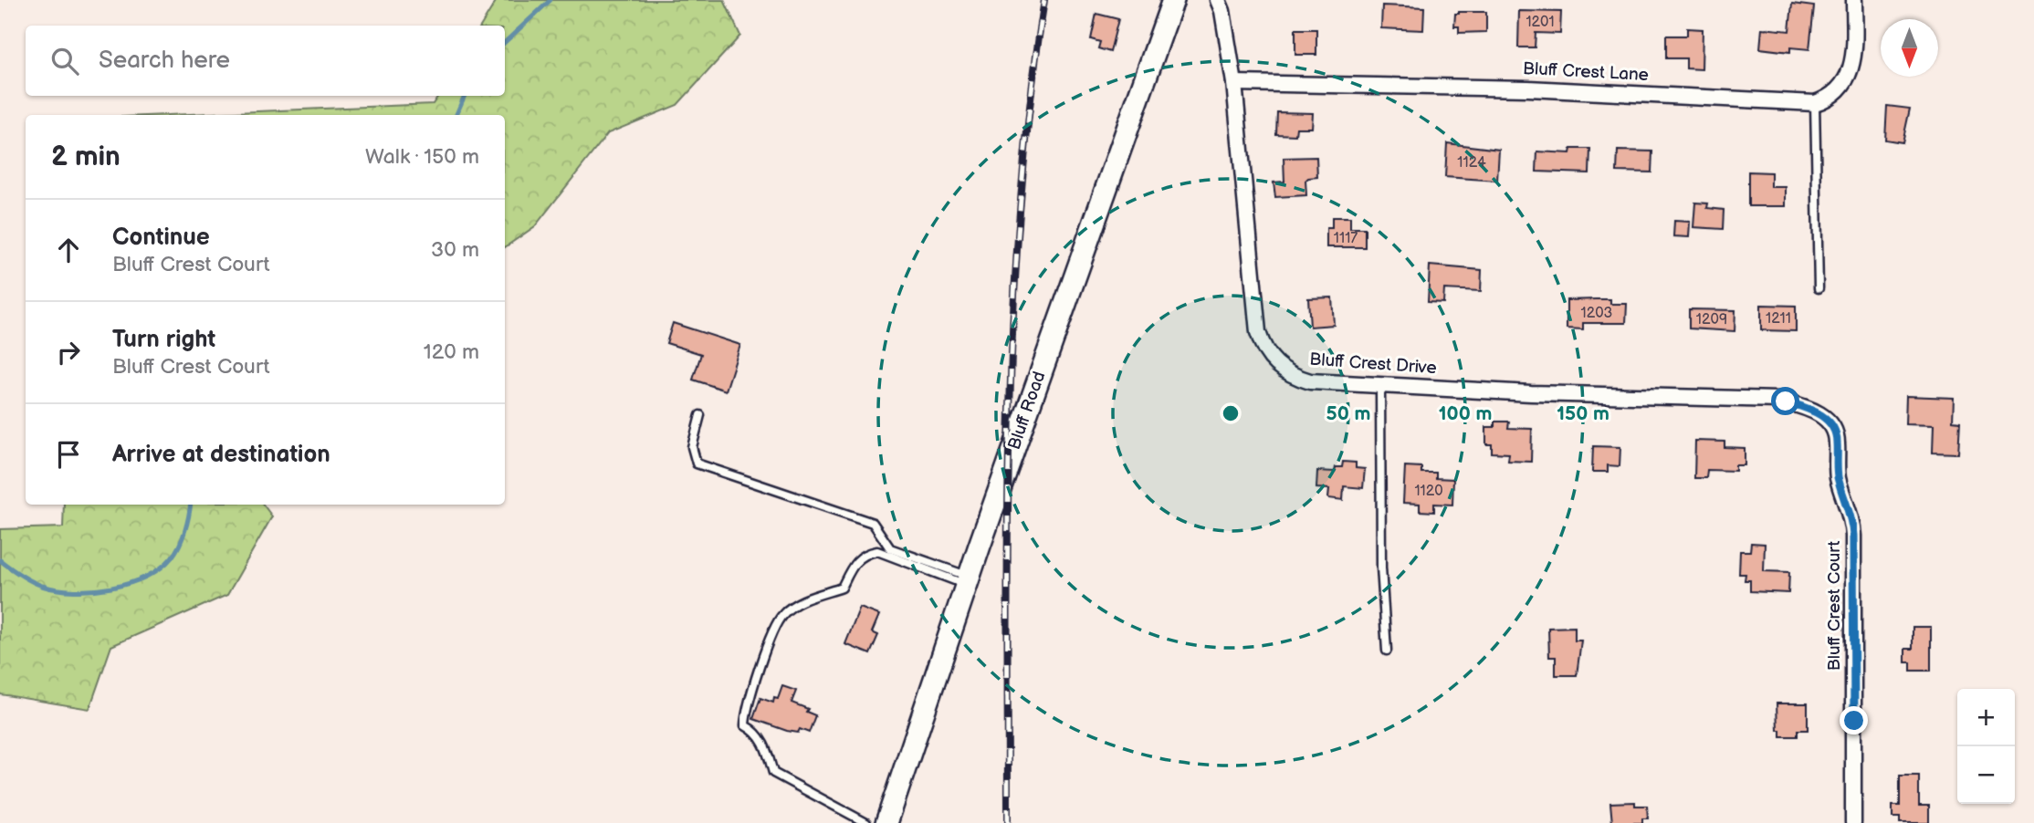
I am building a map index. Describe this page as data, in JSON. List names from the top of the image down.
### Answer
{
  "streets": {
    "main road": ["Bluff Road"],
    "street": ["Bluff Crest Lane", "Bluff Crest Drive", "Bluff Crest Court"]
  },
  "crossings": [
    ["Bluff Crest Lane", "Bluff Crest Drive"],
    ["Bluff Crest Drive", "Bluff Crest Court"]
  ],
  "house_numbers": [
    "1201",
    "1124",
    "1117",
    "1203",
    "1211",
    "1209",
    "1120"
  ],
  "north": "bottom",
  "page": {
    "search": "Search here",
    "heading": ["2 min", "Walk · 150 m"],
    "list": [
      ["Continue", "Bluff Crest Court", "30 m"],
      ["Turn right", "Bluff Crest Court", "120 m"],
      "Arrive at destination"
    ],
    "map_buttons": ["+", "−"]
  },
  "rings": ["50 m", "100 m", "150 m"]
}
